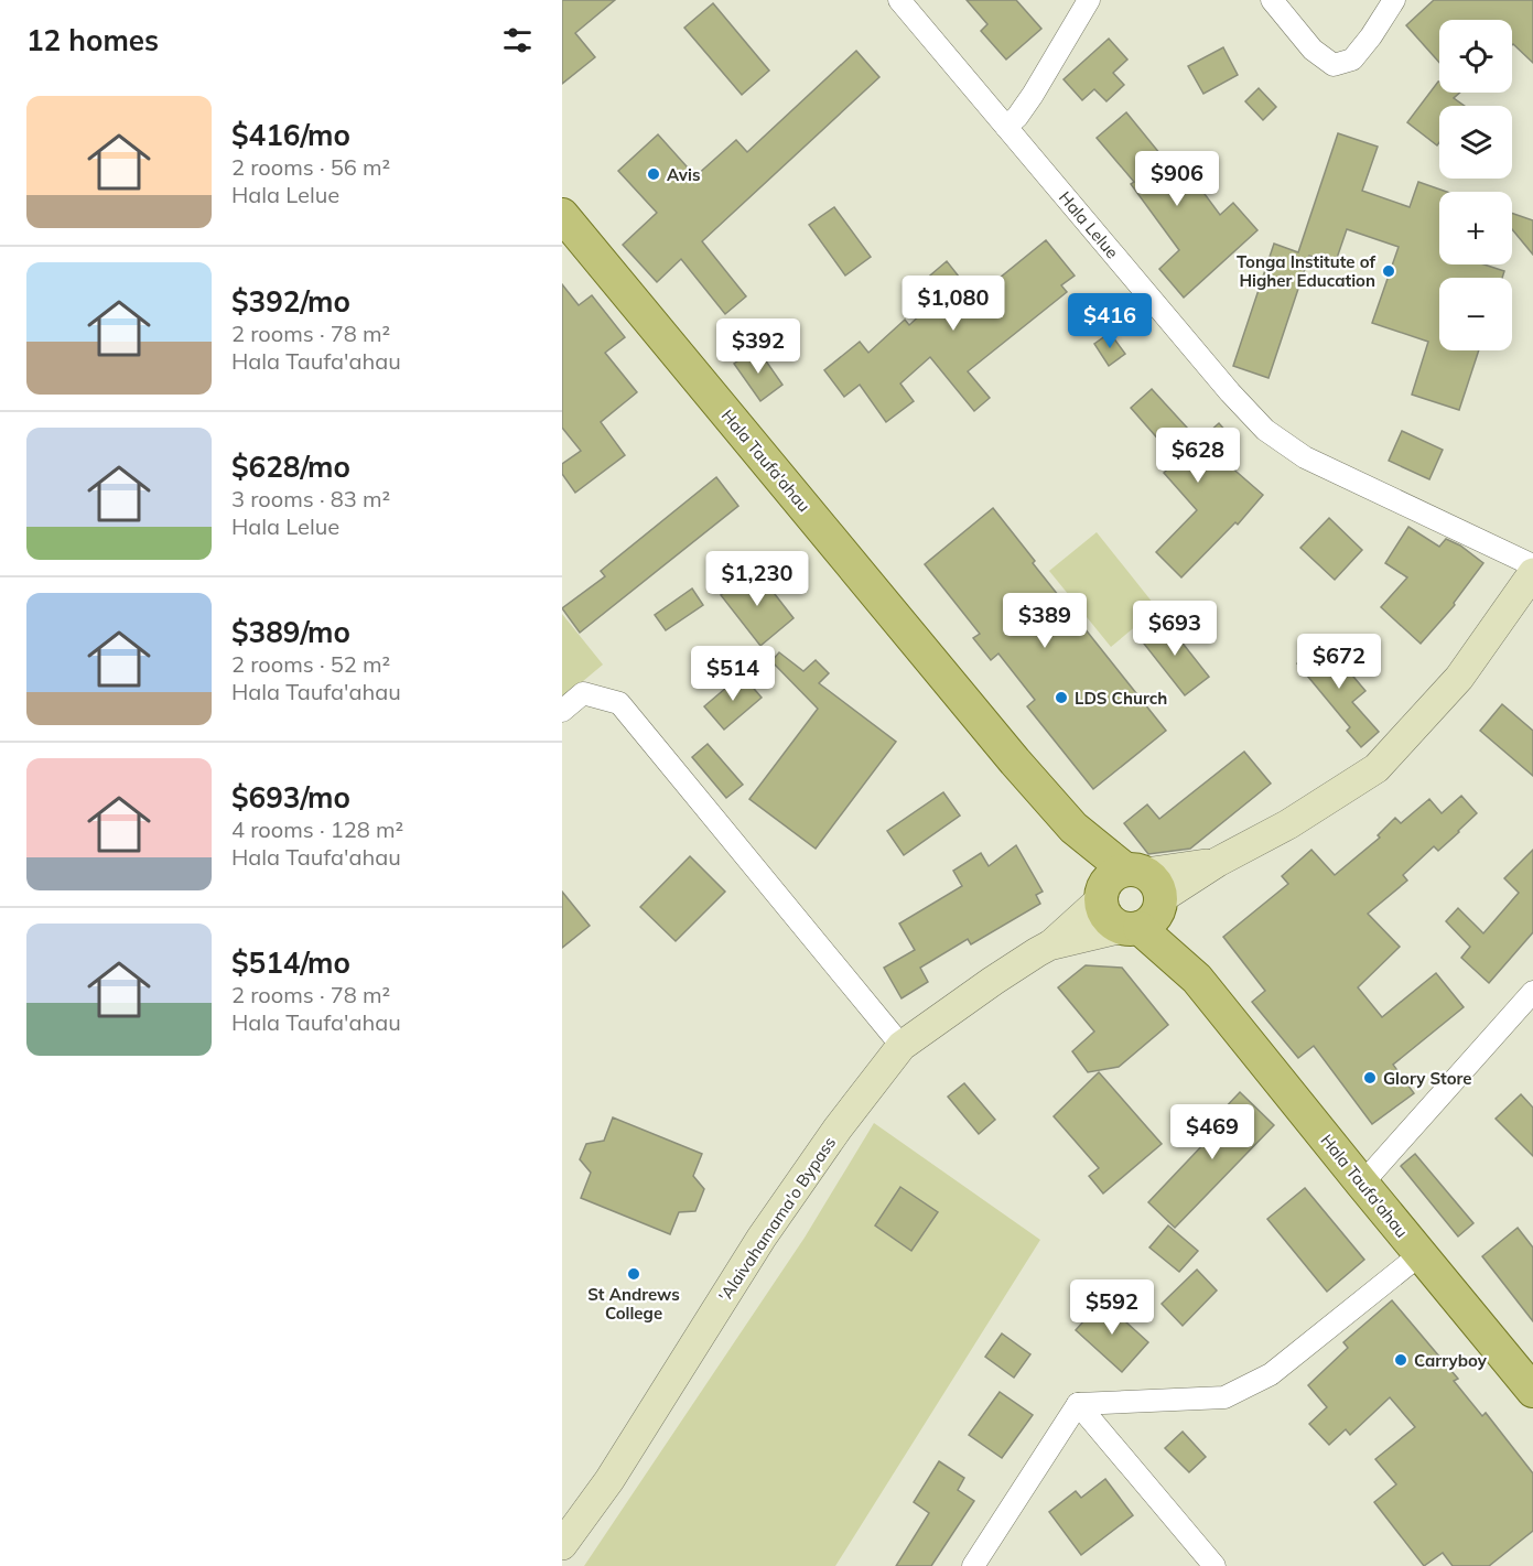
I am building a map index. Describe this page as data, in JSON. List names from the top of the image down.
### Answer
{
  "streets": {
    "main road": ["Hala Taufa'ahau", "'Alaivahamama'o Bypass"],
    "street": ["Hala Lelue"]
  },
  "crossings": [
    ["Hala Taufa'ahau", "'Alaivahamama'o Bypass"]
  ],
  "places": [
    "Avis",
    "Tonga Institute of Higher Education",
    "LDS Church",
    "Glory Store",
    "St Andrews College",
    "Carryboy"
  ],
  "page": {
    "heading": "12 homes",
    "map_buttons": ["+", "−"],
    "list": [
      {
        "name": "$416/mo",
        "note": "2 rooms · 56 m² · Hala Lelue"
      },
      {
        "name": "$392/mo",
        "note": "2 rooms · 78 m² · Hala Taufa'ahau"
      },
      {
        "name": "$628/mo",
        "note": "3 rooms · 83 m² · Hala Lelue"
      },
      {
        "name": "$389/mo",
        "note": "2 rooms · 52 m² · Hala Taufa'ahau"
      },
      {
        "name": "$693/mo",
        "note": "4 rooms · 128 m² · Hala Taufa'ahau"
      },
      {
        "name": "$514/mo",
        "note": "2 rooms · 78 m² · Hala Taufa'ahau"
      }
    ],
    "price": [
      "$906",
      "$1,080",
      "$416",
      "$392",
      "$628",
      "$1,230",
      "$389",
      "$693",
      "$672",
      "$514",
      "$469",
      "$592"
    ]
  }
}
